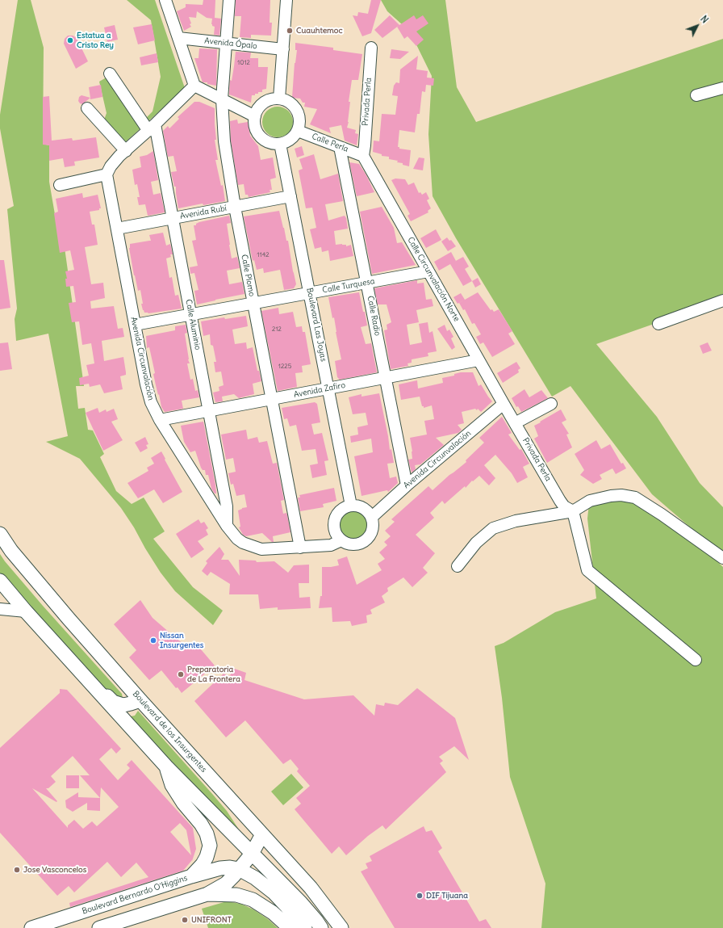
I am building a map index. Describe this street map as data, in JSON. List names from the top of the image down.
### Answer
{
  "streets": {
    "main road": ["Boulevard de los Insurgentes", "Boulevard Bernardo O'Higgins"],
    "street": [
      "Avenida Ópalo",
      "Privada Perla",
      "Calle Perla",
      "Avenida Rubí",
      "Calle Plomo",
      "Calle Circunvalación Norte",
      "Calle Turquesa",
      "Calle Radio",
      "Calle Aluminio",
      "Boulevard Las Joyas",
      "Avenida Circunvalación",
      "Avenida Zafiro"
    ]
  },
  "crossings": [
    ["Avenida Ópalo", "Calle Plomo"],
    ["Privada Perla", "Calle Perla"],
    ["Privada Perla", "Calle Circunvalación Norte"],
    ["Privada Perla", "Avenida Circunvalación"],
    ["Calle Perla", "Calle Circunvalación Norte"],
    ["Calle Perla", "Calle Radio"],
    ["Calle Perla", "Boulevard Las Joyas"],
    ["Avenida Rubí", "Calle Plomo"],
    ["Avenida Rubí", "Calle Aluminio"],
    ["Avenida Rubí", "Boulevard Las Joyas"],
    ["Avenida Rubí", "Avenida Circunvalación"],
    ["Calle Plomo", "Calle Turquesa"],
    ["Calle Plomo", "Avenida Circunvalación"],
    ["Calle Plomo", "Avenida Zafiro"],
    ["Calle Circunvalación Norte", "Calle Turquesa"],
    ["Calle Circunvalación Norte", "Avenida Circunvalación"],
    ["Calle Circunvalación Norte", "Avenida Zafiro"],
    ["Calle Turquesa", "Calle Radio"],
    ["Calle Turquesa", "Calle Aluminio"],
    ["Calle Turquesa", "Boulevard Las Joyas"],
    ["Calle Turquesa", "Avenida Circunvalación"],
    ["Calle Radio", "Avenida Circunvalación"],
    ["Calle Radio", "Avenida Zafiro"],
    ["Calle Aluminio", "Avenida Circunvalación"],
    ["Calle Aluminio", "Avenida Zafiro"],
    ["Boulevard Las Joyas", "Avenida Circunvalación"],
    ["Boulevard Las Joyas", "Avenida Zafiro"],
    ["Avenida Circunvalación", "Avenida Zafiro"]
  ],
  "places": [
    "Cuauhtemoc",
    "Estatua a Cristo Rey",
    "Nissan Insurgentes",
    "Preparatoria de La Frontera",
    "Jose Vasconcelos",
    "DIF Tijuana",
    "UNIFRONT"
  ],
  "house_numbers": [
    "1012",
    "1142",
    "212",
    "1225"
  ],
  "north": "top right"
}
